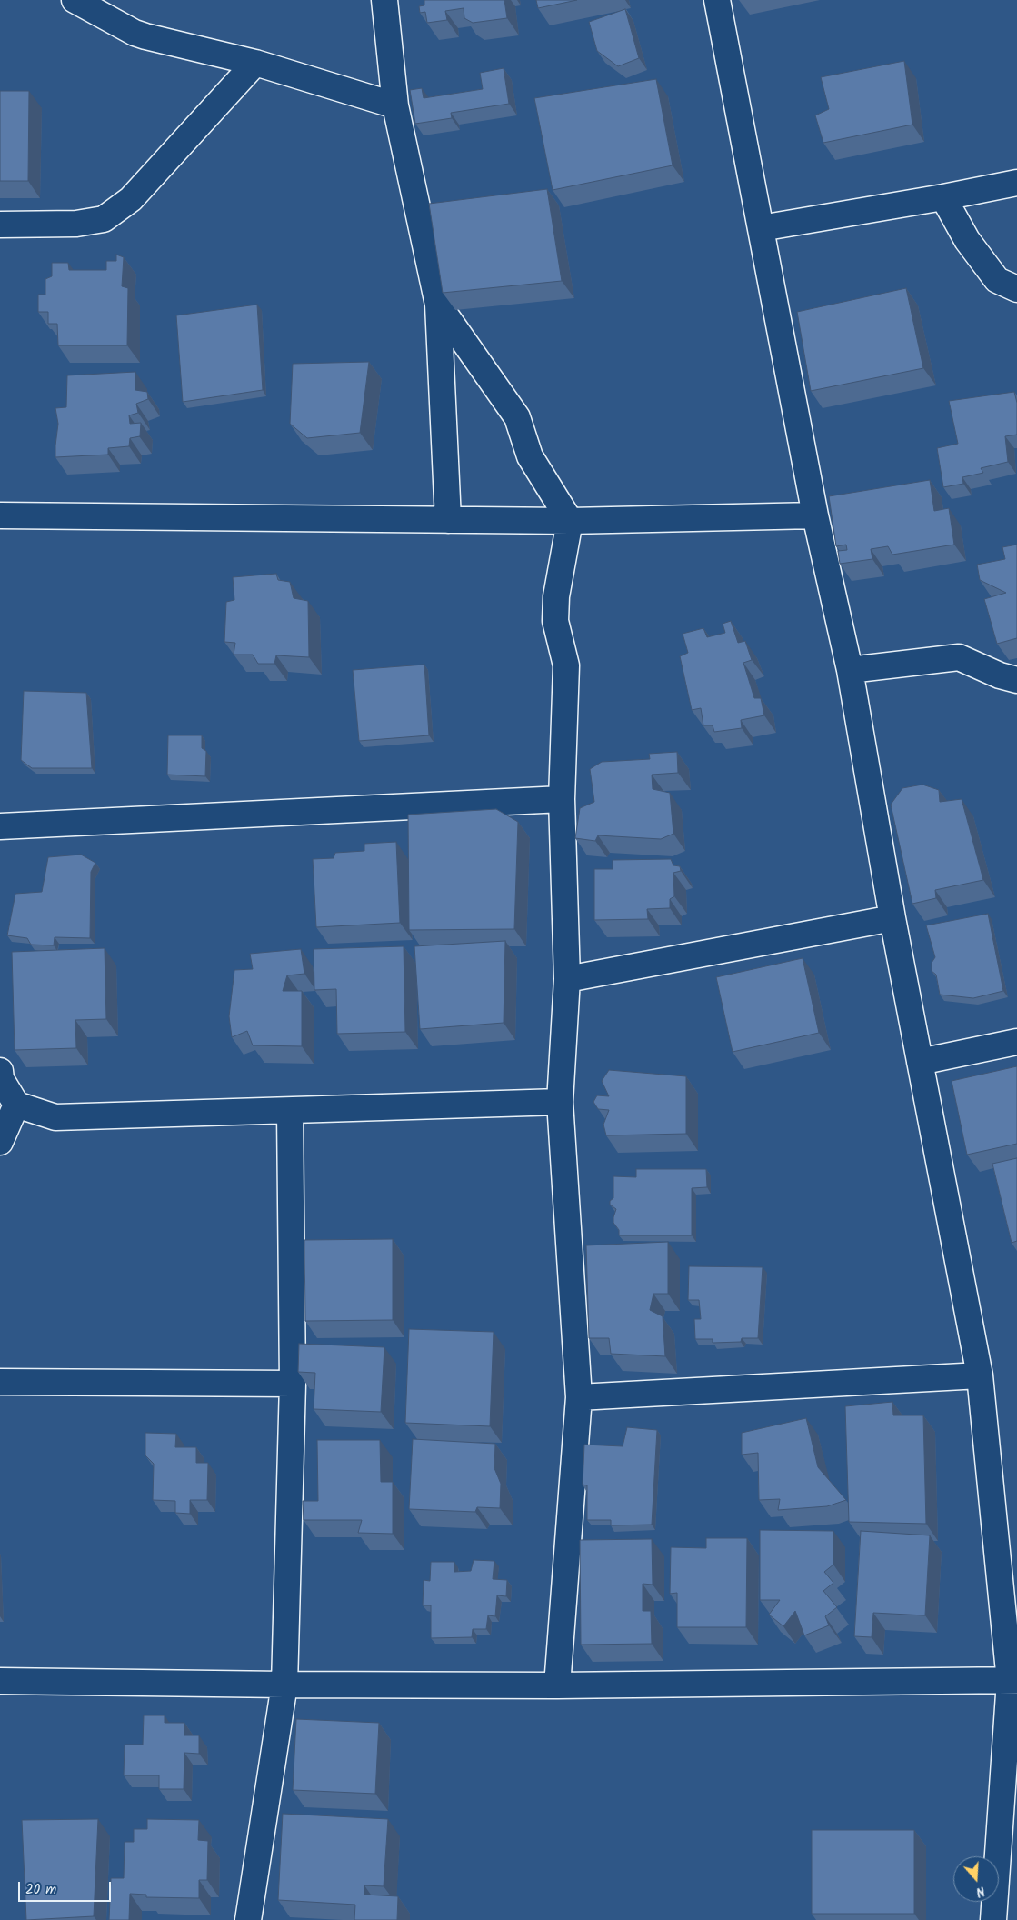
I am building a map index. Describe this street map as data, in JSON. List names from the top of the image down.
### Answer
{
  "scale_bar": "20 m",
  "north": "bottom"
}
